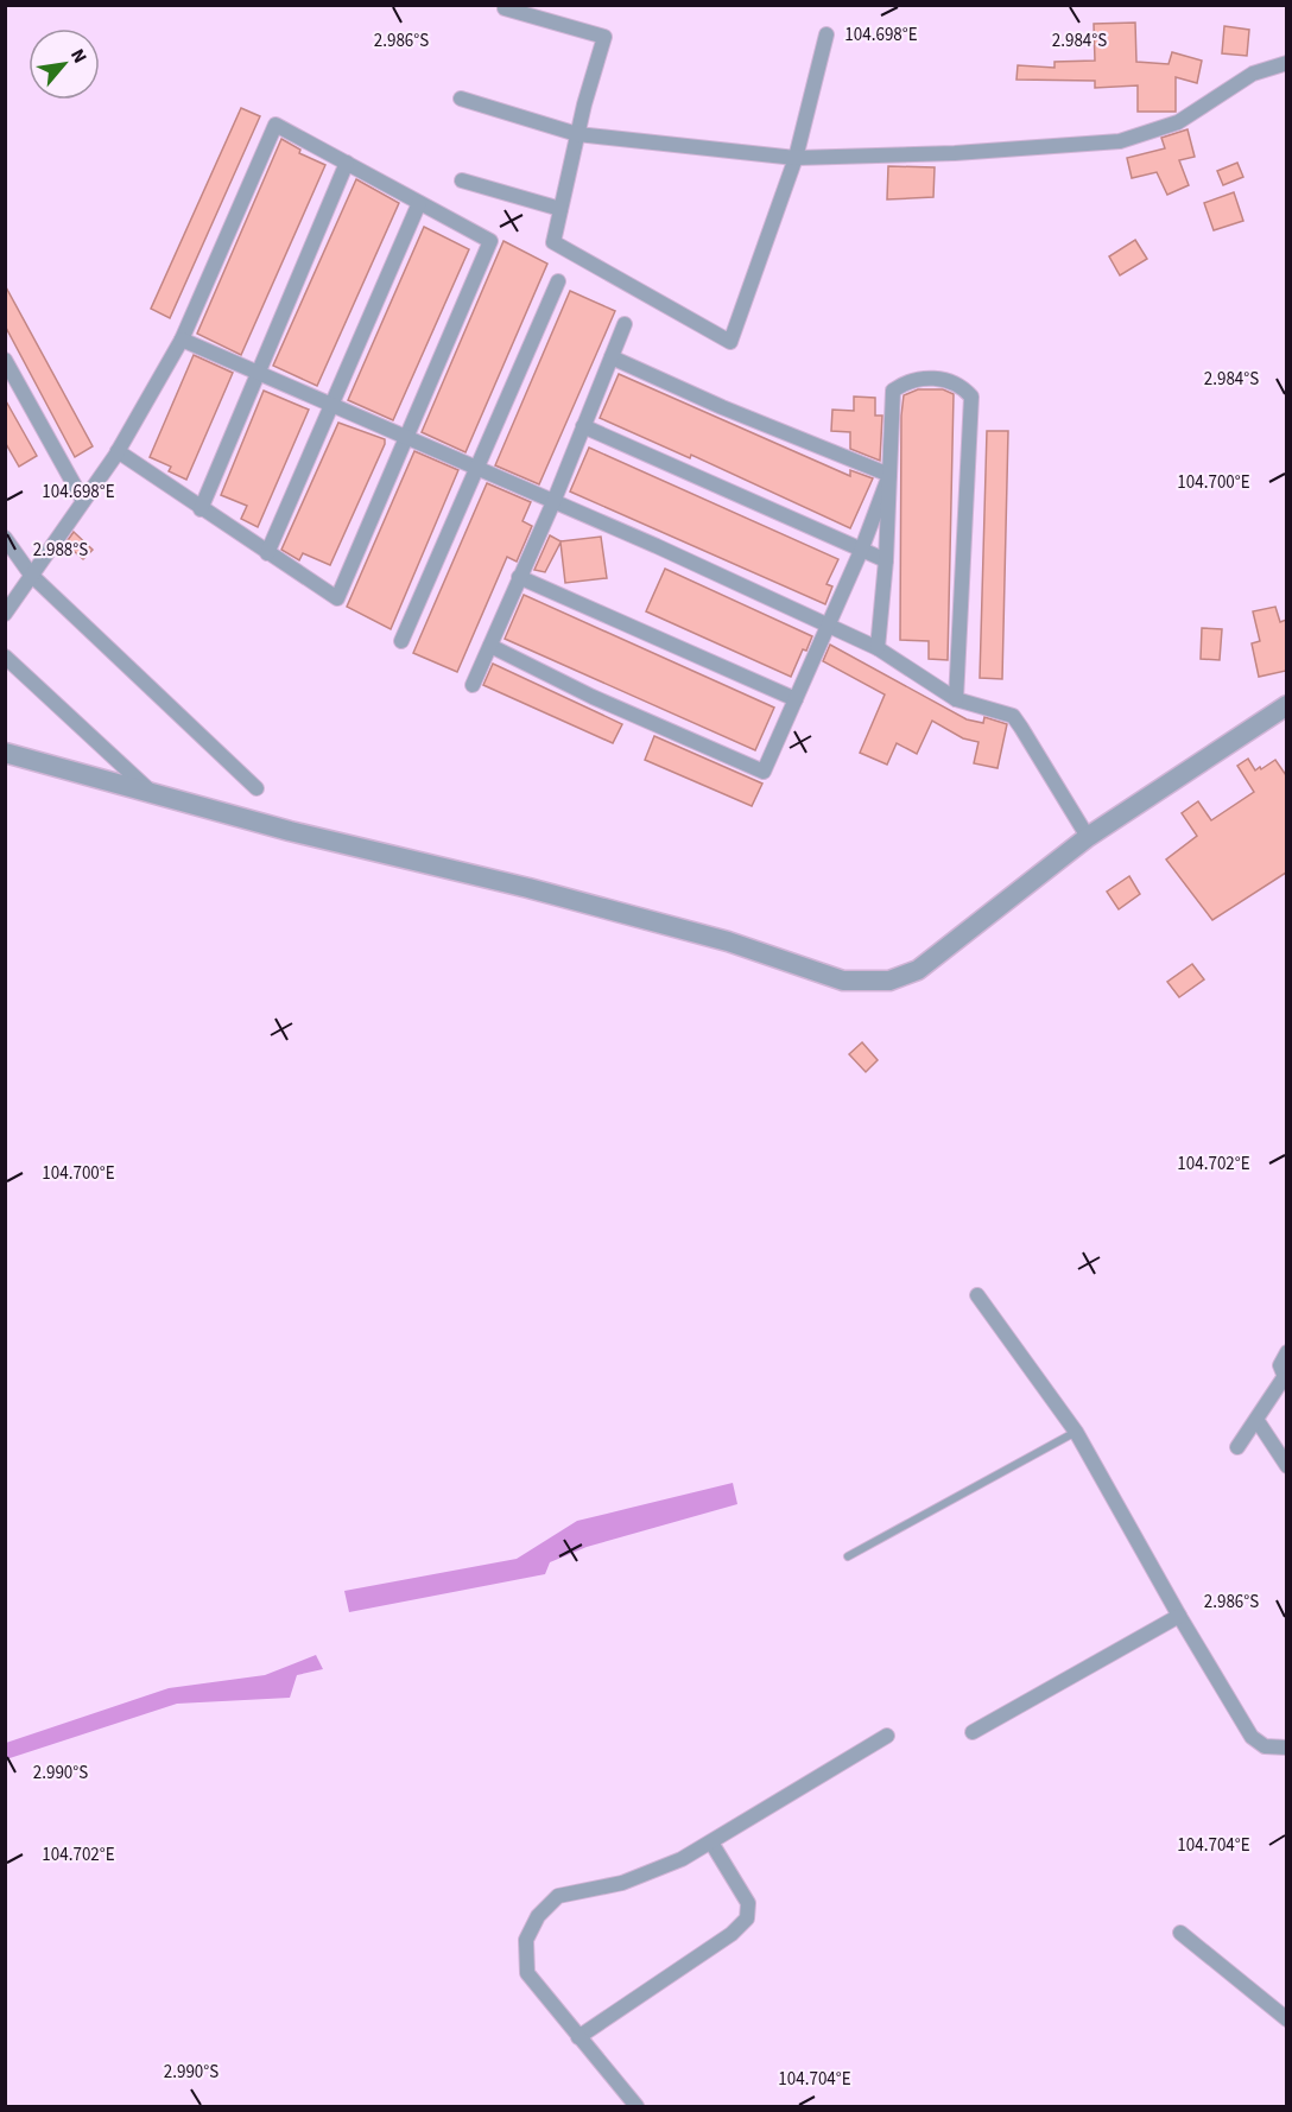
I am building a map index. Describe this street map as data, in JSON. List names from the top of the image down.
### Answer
{
  "north": "top right",
  "coordinates": [
    "104.698°E",
    "2.986°S",
    "2.984°S",
    "104.700°E",
    "2.988°S",
    "104.702°E",
    "2.990°S",
    "104.704°E"
  ]
}
